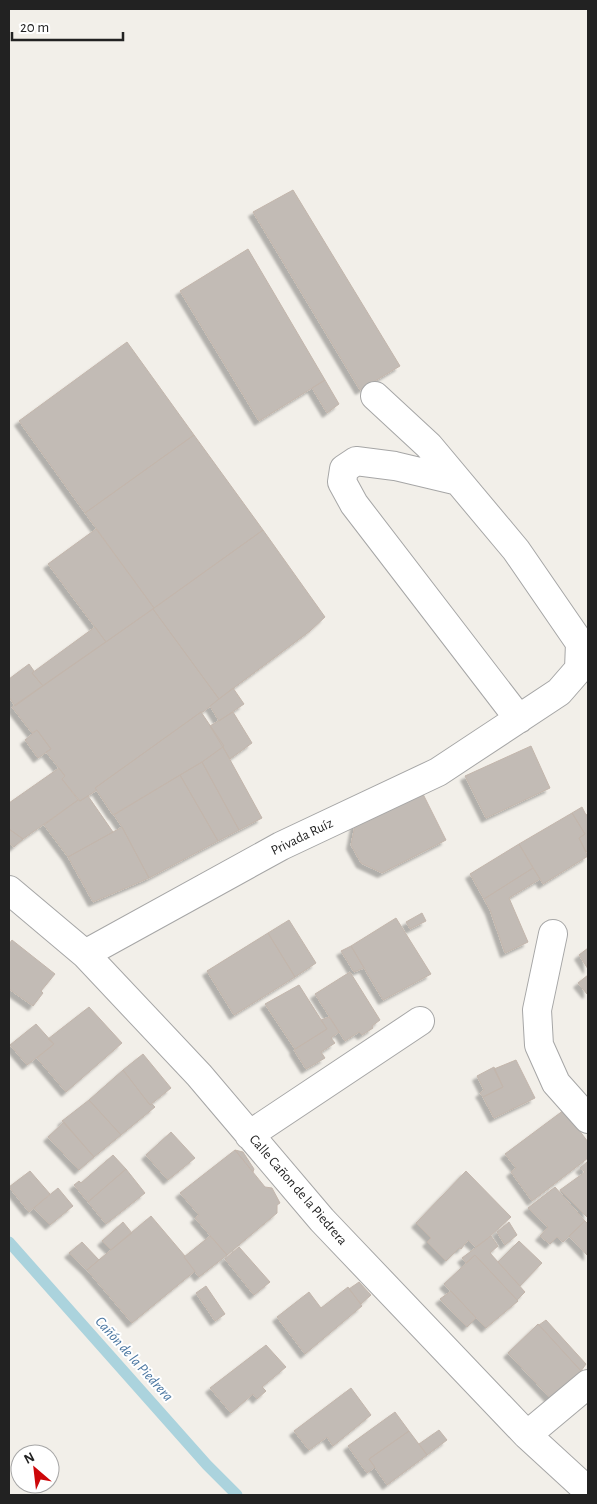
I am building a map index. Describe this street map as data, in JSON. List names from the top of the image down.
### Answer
{
  "streets": {
    "street": ["Privada Ruíz", "Calle Cañon de la Piedrera"]
  },
  "crossings": [
    ["Privada Ruíz", "Calle Cañon de la Piedrera"]
  ],
  "water": ["Cañón de la Piedrera"],
  "scale_bar": "20 m",
  "north": "top left"
}
